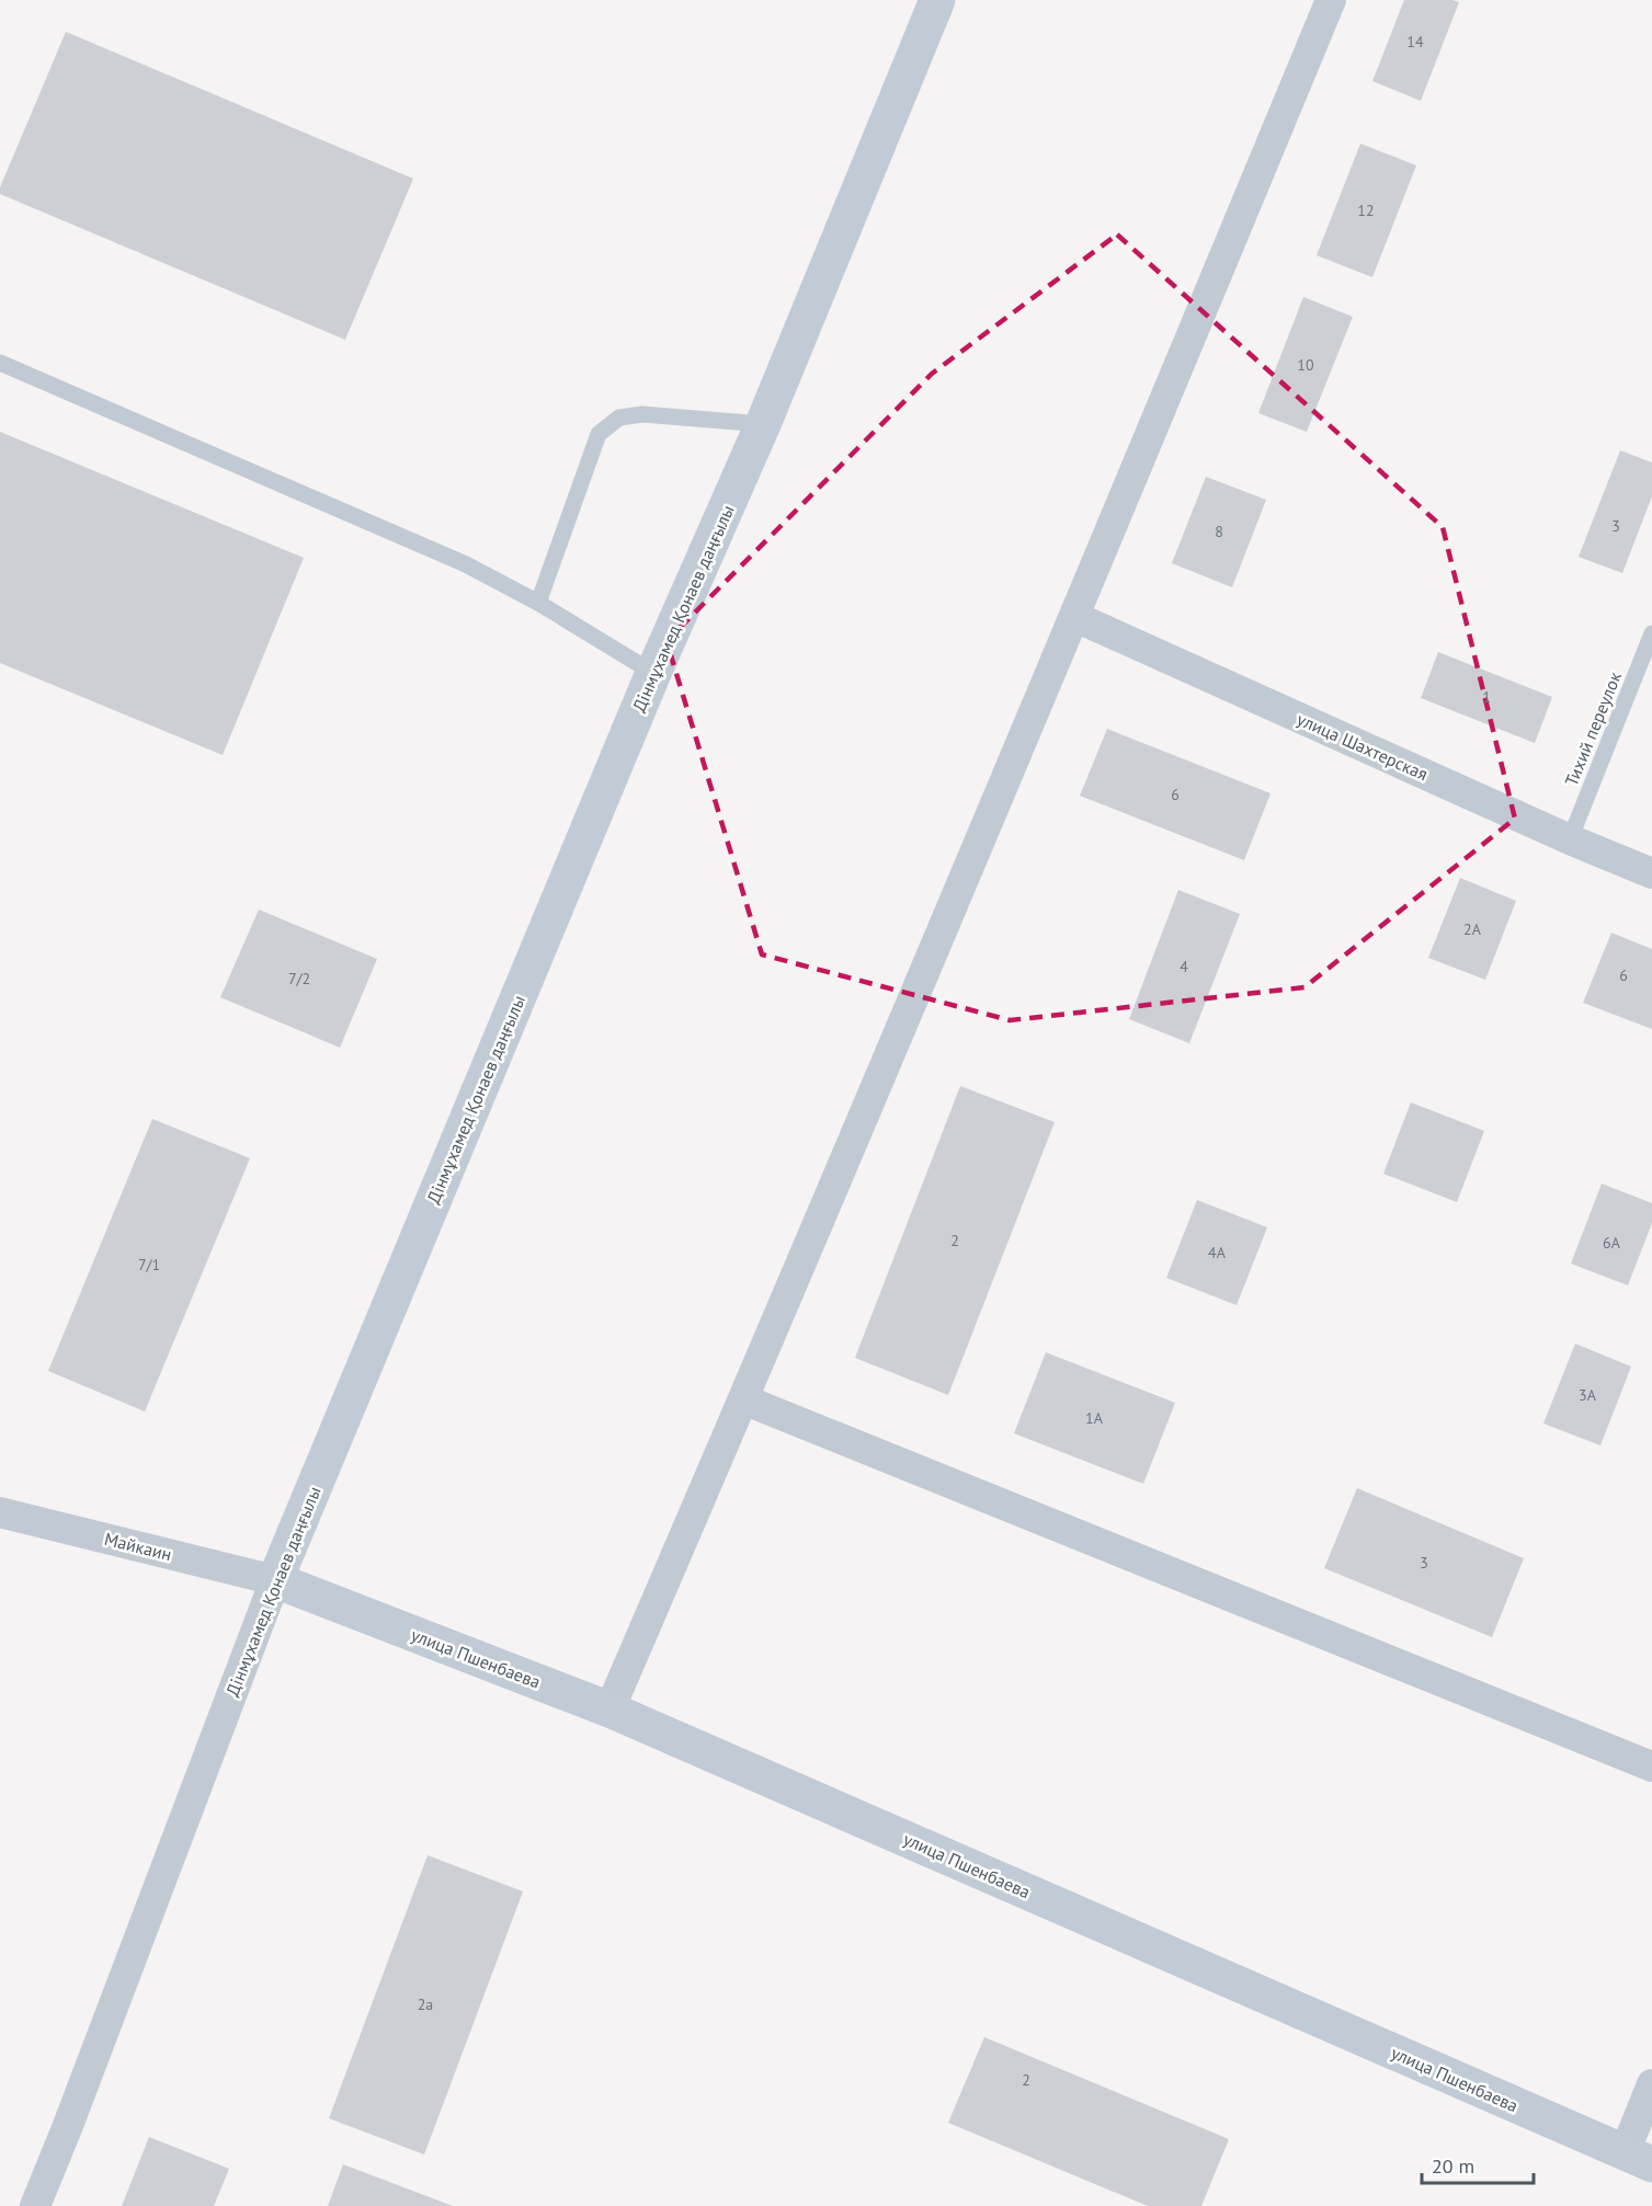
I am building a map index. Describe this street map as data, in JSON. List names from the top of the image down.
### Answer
{
  "streets": {
    "street": [
      "Дінмұхамед Қонаев даңғылы",
      "улица Шахтерская",
      "Майкаин",
      "улица Пшенбаева"
    ],
    "lane": ["Тихий переулок"]
  },
  "crossings": [
    ["Дінмұхамед Қонаев даңғылы", "Майкаин"],
    ["Дінмұхамед Қонаев даңғылы", "улица Пшенбаева"],
    ["Тихий переулок", "улица Шахтерская"],
    ["Майкаин", "улица Пшенбаева"]
  ],
  "house_numbers": [
    "14",
    "12",
    "10",
    "3",
    "8",
    "1",
    "6",
    "2А",
    "4",
    "6",
    "7/2",
    "2",
    "6А",
    "4А",
    "7/1",
    "3А",
    "1А",
    "3",
    "2а",
    "2"
  ],
  "scale_bar": "20 m"
}
